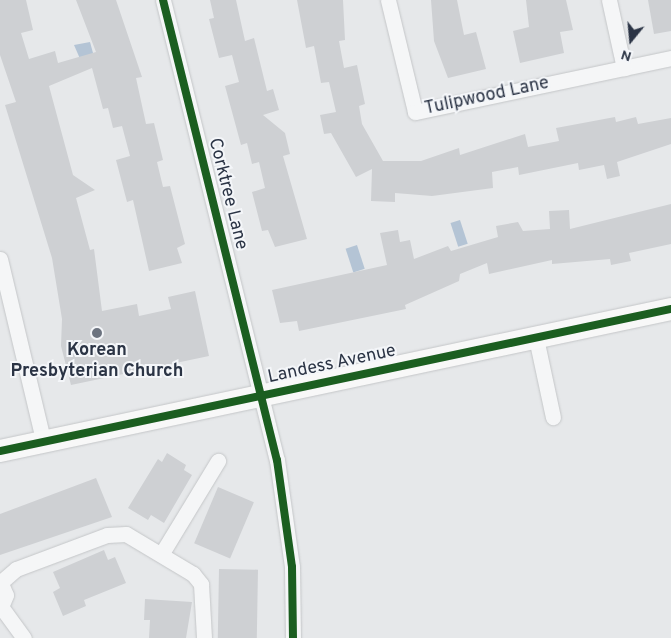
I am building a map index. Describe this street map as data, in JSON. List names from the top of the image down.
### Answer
{
  "streets": {
    "main road": ["Landess Avenue"],
    "street": ["Tulipwood Lane", "Corktree Lane"]
  },
  "crossings": [
    ["Corktree Lane", "Landess Avenue"]
  ],
  "places": ["Korean Presbyterian Church"],
  "north": "bottom"
}
